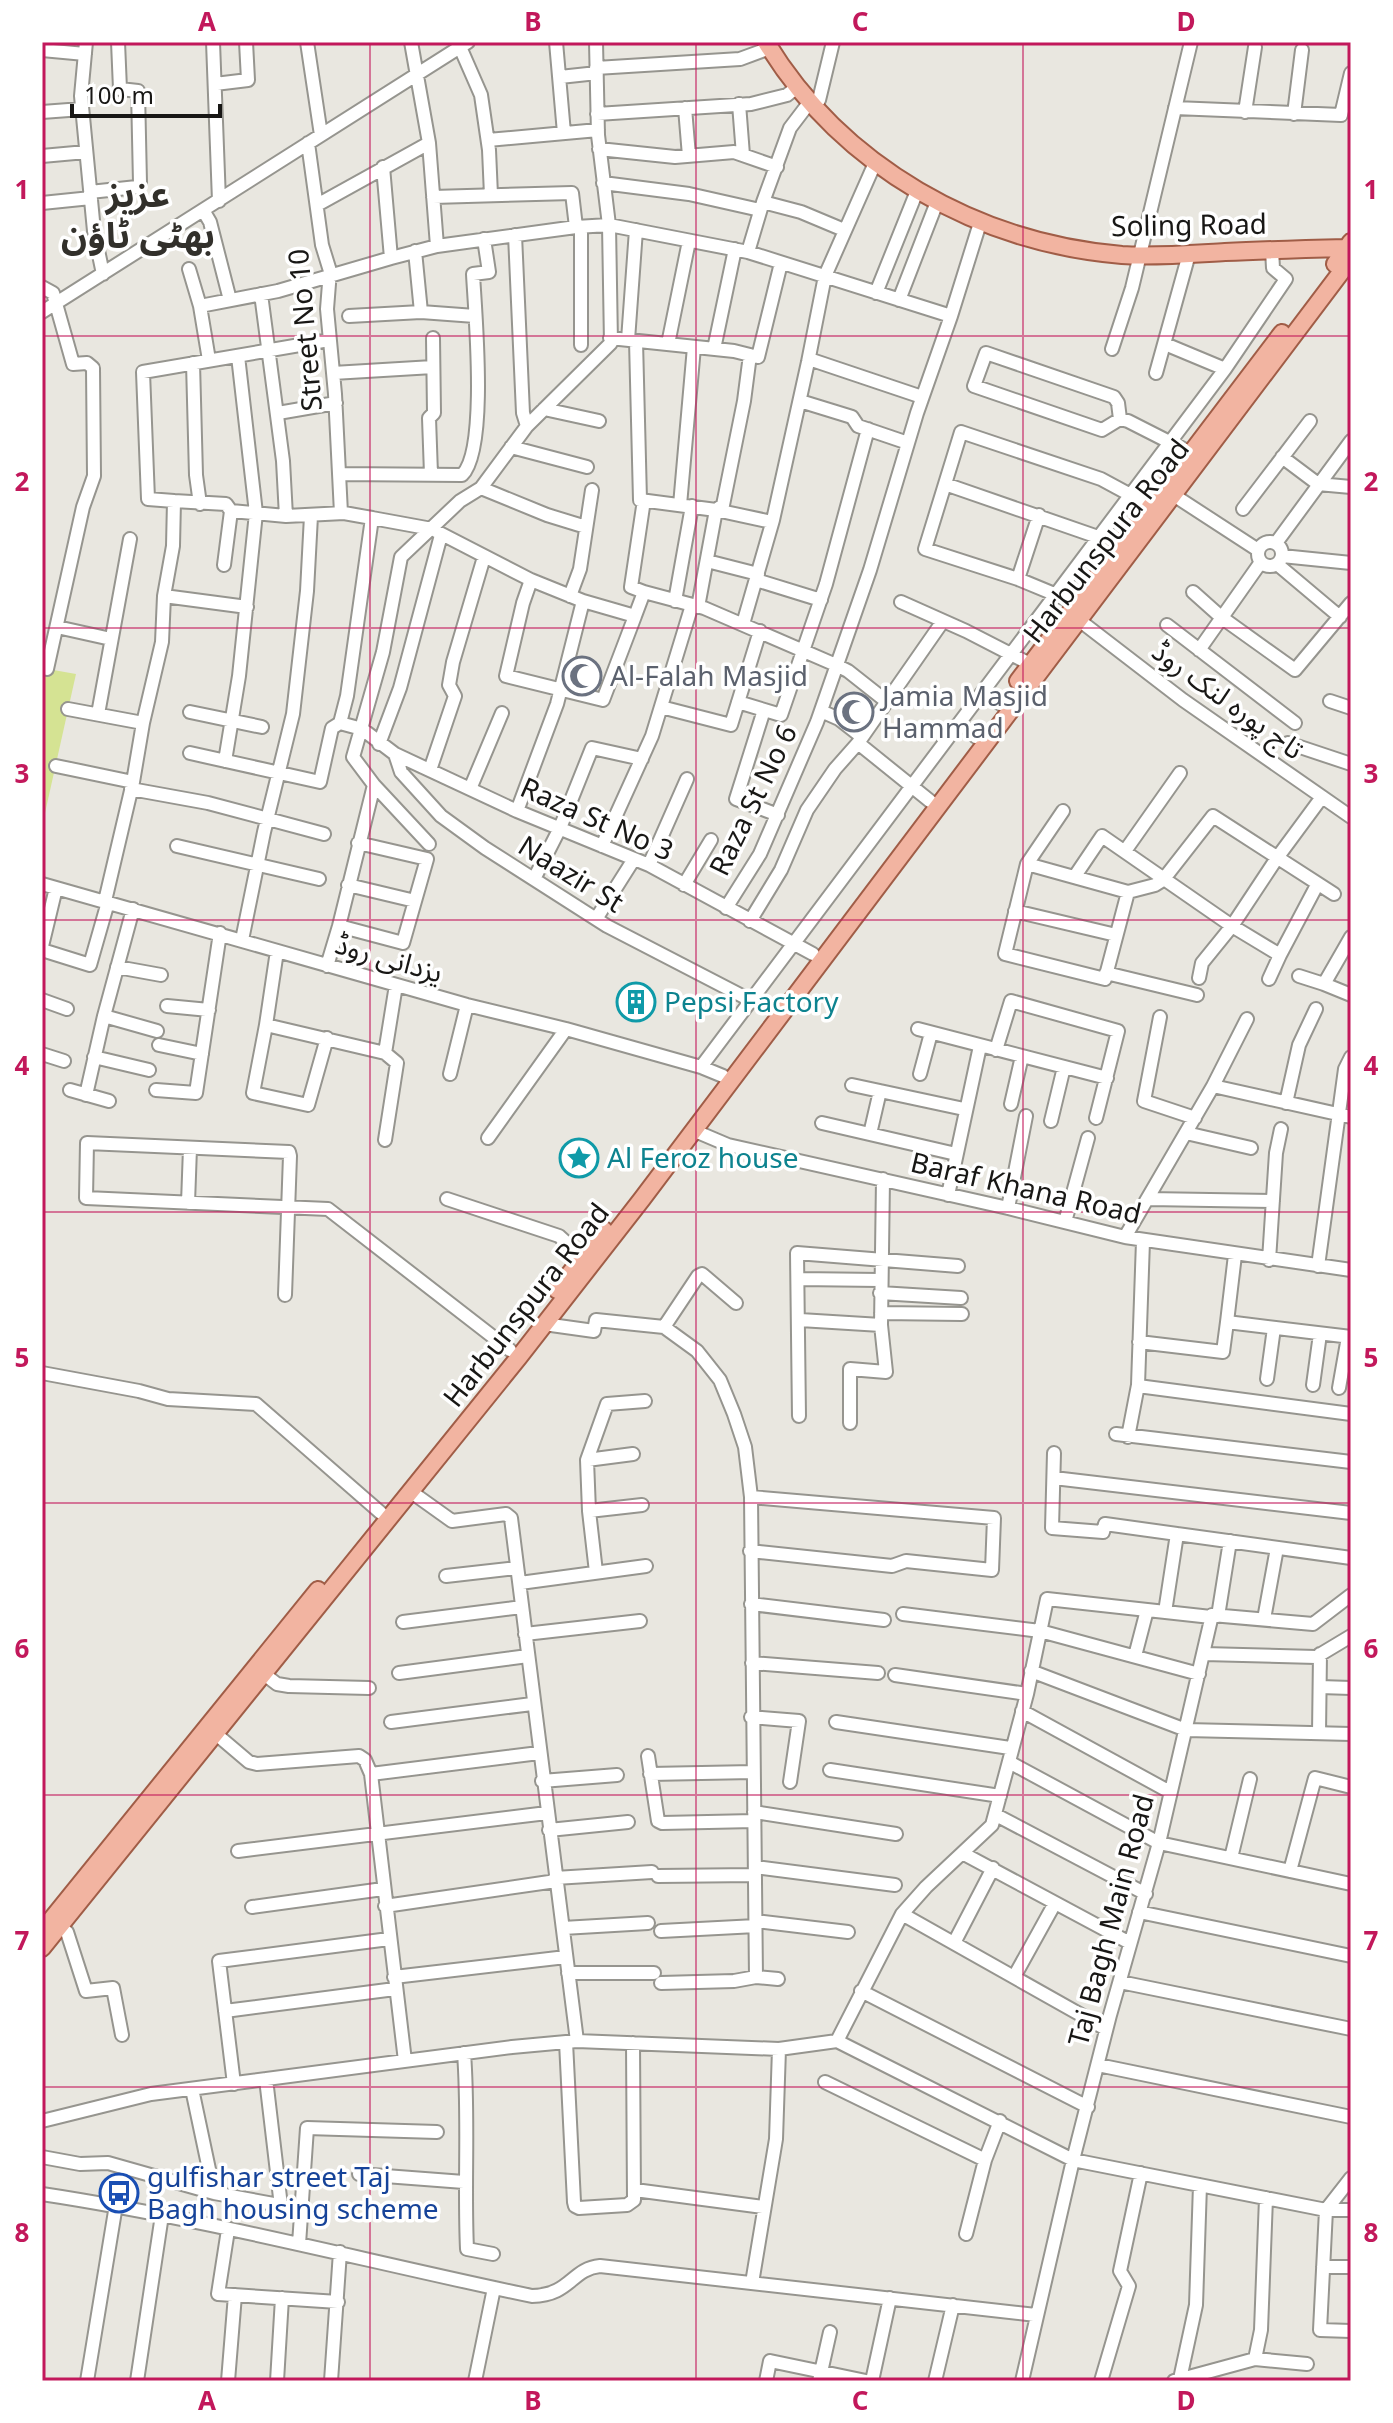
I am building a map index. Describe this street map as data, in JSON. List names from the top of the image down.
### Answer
{
  "streets": {
    "main road": ["Soling Road", "Harbunspura Road"],
    "street": [
      "Street No 10",
      "تاج پورہ لنک روڈ",
      "Raza St No 6",
      "Raza St No 3",
      "Naazir St",
      "یزدانی روڈ",
      "Baraf Khana Road",
      "Taj Bagh Main Road"
    ]
  },
  "crossings": [
    ["Soling Road", "Harbunspura Road"],
    ["Soling Road", "Raza St No 6"],
    ["Harbunspura Road", "تاج پورہ لنک روڈ"],
    ["Harbunspura Road", "Raza St No 3"],
    ["Harbunspura Road", "یزدانی روڈ"],
    ["Harbunspura Road", "Baraf Khana Road"],
    ["Raza St No 6", "Raza St No 3"],
    ["Raza St No 3", "Naazir St"]
  ],
  "districts": ["عزیز بھٹی ٹاؤن"],
  "places": {
    "mosque": ["Al-Falah Masjid", "Jamia Masjid Hammad"],
    "building": ["Pepsi Factory"],
    "place": ["Al Feroz house"],
    "bus stop": ["gulfishar street Taj Bagh housing scheme"]
  },
  "scale_bar": "100 m",
  "grid": {
    "columns": [
      "A",
      "B",
      "C",
      "D"
    ],
    "rows": [
      "1",
      "2",
      "3",
      "4",
      "5",
      "6",
      "7",
      "8"
    ]
  }
}
